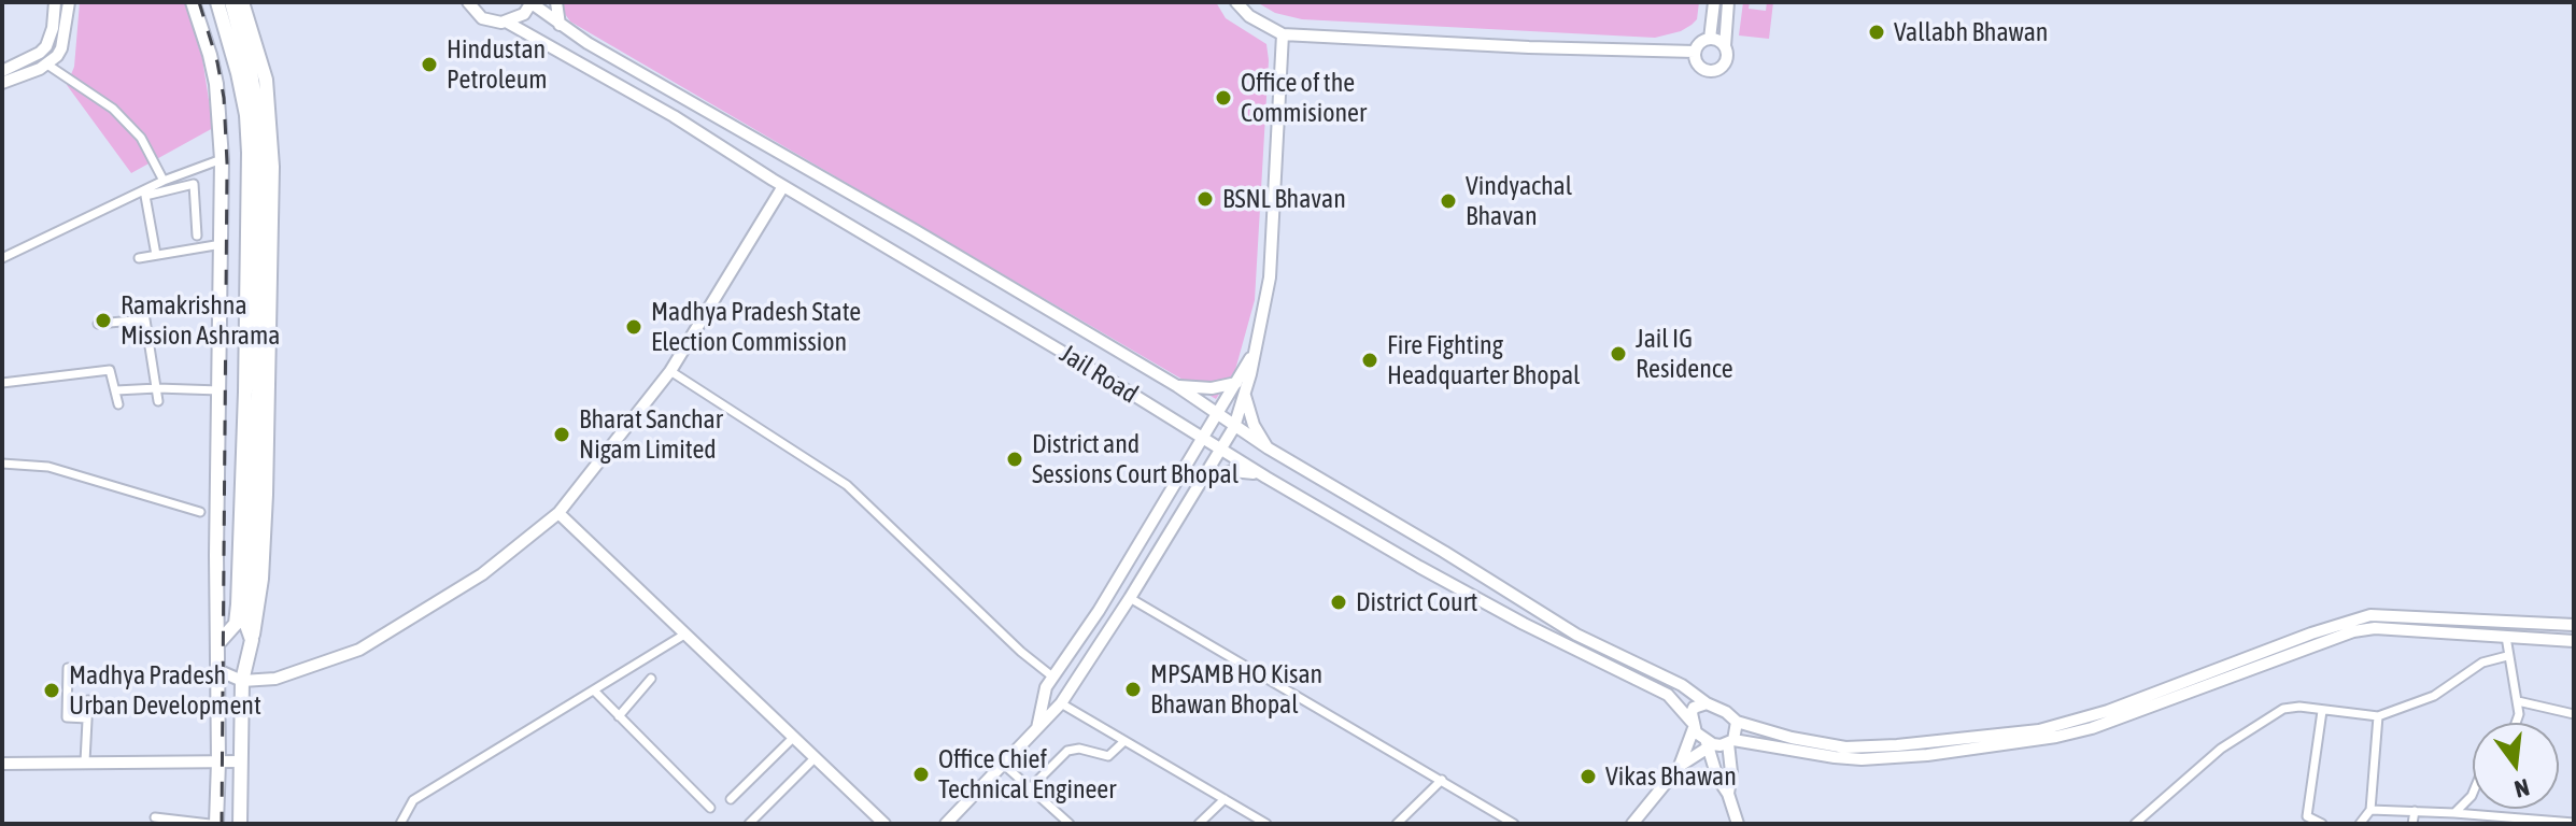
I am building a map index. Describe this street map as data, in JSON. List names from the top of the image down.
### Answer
{
  "streets": {
    "main road": ["Jail Road"]
  },
  "places": [
    "Vallabh Bhawan",
    "Hindustan Petroleum",
    "Office of the Commisioner",
    "BSNL Bhavan",
    "Vindyachal Bhavan",
    "Ramakrishna Mission Ashrama",
    "Madhya Pradesh State Election Commission",
    "Jail IG Residence",
    "Fire Fighting Headquarter Bhopal",
    "Bharat Sanchar Nigam Limited",
    "District and Sessions Court Bhopal",
    "District Court",
    "MPSAMB HO Kisan Bhawan Bhopal",
    "Madhya Pradesh Urban Development",
    "Office Chief Technical Engineer",
    "Vikas Bhawan"
  ],
  "north": "bottom"
}
